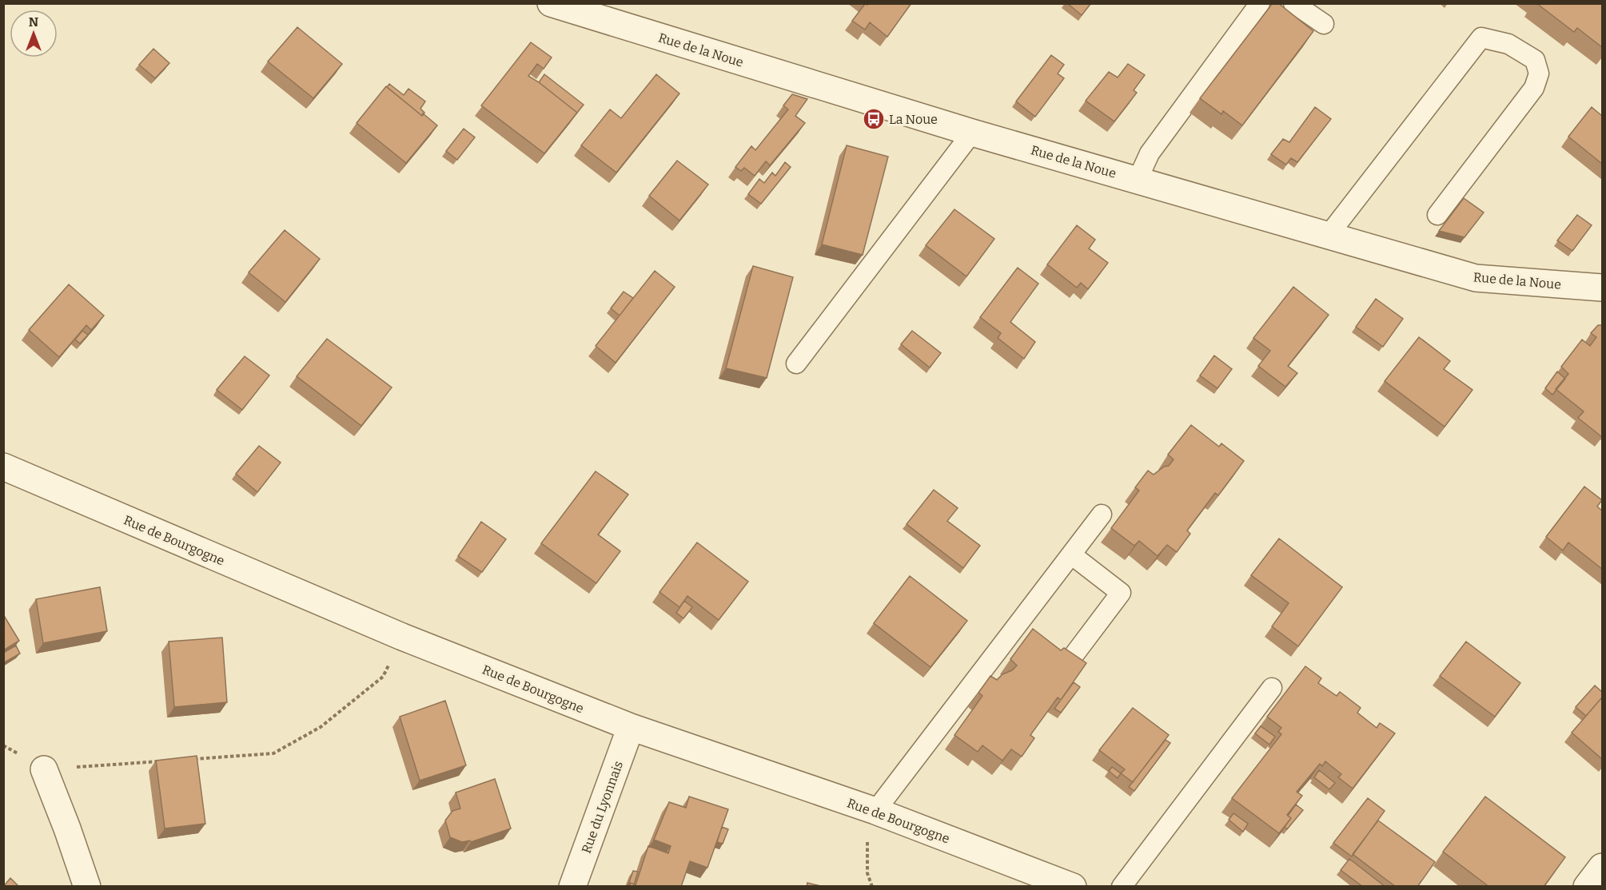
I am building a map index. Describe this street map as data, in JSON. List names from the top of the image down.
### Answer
{
  "streets": {
    "street": ["Rue de la Noue", "Rue de Bourgogne", "Rue du Lyonnais"]
  },
  "crossings": [
    ["Rue de Bourgogne", "Rue du Lyonnais"]
  ],
  "places": {
    "bus stop": ["La Noue"]
  },
  "north": "top"
}
